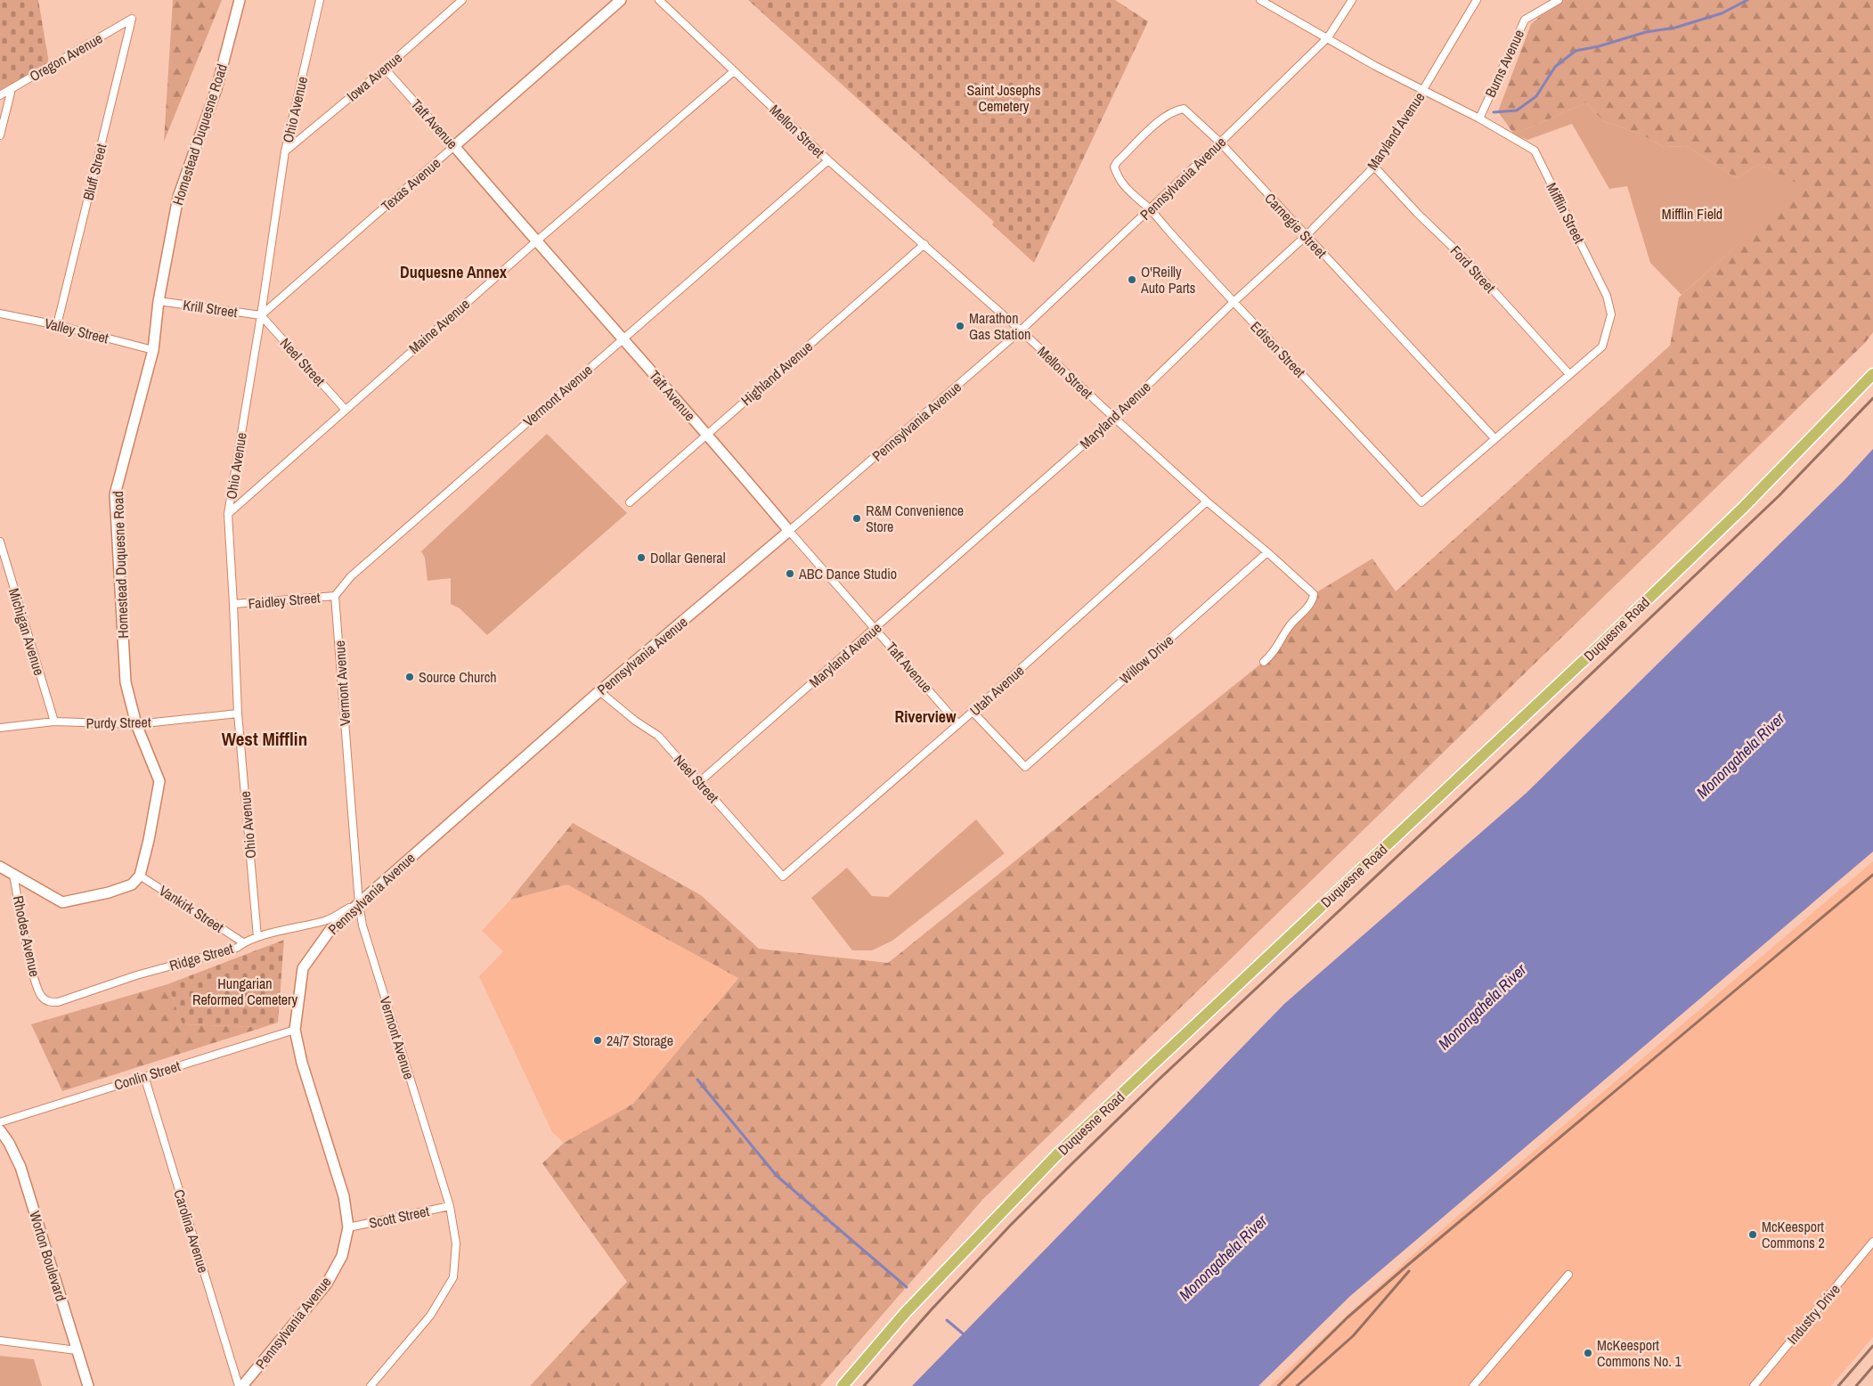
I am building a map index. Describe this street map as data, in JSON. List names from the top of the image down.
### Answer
{
  "streets": {
    "main road": ["Duquesne Road"],
    "street": [
      "Oregon Avenue",
      "Burns Avenue",
      "Iowa Avenue",
      "Ohio Avenue",
      "Taft Avenue",
      "Mellon Street",
      "Maryland Avenue",
      "Homestead Duquesne Road",
      "Bluff Street",
      "Pennsylvania Avenue",
      "Texas Avenue",
      "Mifflin Street",
      "Carnegie Street",
      "Ford Street",
      "Krill Street",
      "Maine Avenue",
      "Valley Street",
      "Edison Street",
      "Neel Street",
      "Highland Avenue",
      "Vermont Avenue",
      "Faidley Street",
      "Michigan Avenue",
      "Willow Drive",
      "Utah Avenue",
      "Purdy Street",
      "Vankirk Street",
      "Rhodes Avenue",
      "Ridge Street",
      "Conlin Street",
      "Scott Street",
      "Carolina Avenue",
      "Worton Boulevard",
      "Industry Drive"
    ]
  },
  "crossings": [
    ["Oregon Avenue", "Bluff Street"],
    ["Burns Avenue", "Mifflin Street"],
    ["Iowa Avenue", "Ohio Avenue"],
    ["Iowa Avenue", "Taft Avenue"],
    ["Ohio Avenue", "Texas Avenue"],
    ["Ohio Avenue", "Krill Street"],
    ["Ohio Avenue", "Maine Avenue"],
    ["Ohio Avenue", "Neel Street"],
    ["Ohio Avenue", "Faidley Street"],
    ["Ohio Avenue", "Purdy Street"],
    ["Ohio Avenue", "Ridge Street"],
    ["Taft Avenue", "Maryland Avenue"],
    ["Taft Avenue", "Pennsylvania Avenue"],
    ["Taft Avenue", "Texas Avenue"],
    ["Taft Avenue", "Maine Avenue"],
    ["Taft Avenue", "Highland Avenue"],
    ["Taft Avenue", "Vermont Avenue"],
    ["Taft Avenue", "Utah Avenue"],
    ["Mellon Street", "Maryland Avenue"],
    ["Mellon Street", "Pennsylvania Avenue"],
    ["Mellon Street", "Maine Avenue"],
    ["Mellon Street", "Highland Avenue"],
    ["Mellon Street", "Vermont Avenue"],
    ["Mellon Street", "Willow Drive"],
    ["Mellon Street", "Utah Avenue"],
    ["Maryland Avenue", "Mifflin Street"],
    ["Maryland Avenue", "Carnegie Street"],
    ["Maryland Avenue", "Ford Street"],
    ["Maryland Avenue", "Edison Street"],
    ["Maryland Avenue", "Neel Street"],
    ["Homestead Duquesne Road", "Krill Street"],
    ["Homestead Duquesne Road", "Valley Street"],
    ["Homestead Duquesne Road", "Purdy Street"],
    ["Homestead Duquesne Road", "Vankirk Street"],
    ["Bluff Street", "Valley Street"],
    ["Pennsylvania Avenue", "Mifflin Street"],
    ["Pennsylvania Avenue", "Carnegie Street"],
    ["Pennsylvania Avenue", "Edison Street"],
    ["Pennsylvania Avenue", "Neel Street"],
    ["Pennsylvania Avenue", "Vermont Avenue"],
    ["Pennsylvania Avenue", "Ridge Street"],
    ["Pennsylvania Avenue", "Conlin Street"],
    ["Pennsylvania Avenue", "Scott Street"],
    ["Texas Avenue", "Krill Street"],
    ["Texas Avenue", "Neel Street"],
    ["Mifflin Street", "Carnegie Street"],
    ["Mifflin Street", "Ford Street"],
    ["Mifflin Street", "Edison Street"],
    ["Carnegie Street", "Edison Street"],
    ["Krill Street", "Neel Street"],
    ["Maine Avenue", "Neel Street"],
    ["Neel Street", "Utah Avenue"],
    ["Vermont Avenue", "Faidley Street"],
    ["Vermont Avenue", "Ridge Street"],
    ["Vermont Avenue", "Scott Street"],
    ["Michigan Avenue", "Purdy Street"],
    ["Willow Drive", "Utah Avenue"],
    ["Vankirk Street", "Ridge Street"],
    ["Rhodes Avenue", "Ridge Street"],
    ["Conlin Street", "Carolina Avenue"]
  ],
  "districts": ["Duquesne Annex", "Riverview", "West Mifflin"],
  "water": ["Monongahela River"],
  "parks": ["Saint Josephs Cemetery", "Mifflin Field", "Hungarian Reformed Cemetery"],
  "places": [
    "O'Reilly Auto Parts",
    "Marathon Gas Station",
    "R&M Convenience Store",
    "Dollar General",
    "ABC Dance Studio",
    "Source Church",
    "24/7 Storage",
    "McKeesport Commons 2",
    "McKeesport Commons No. 1"
  ]
}
